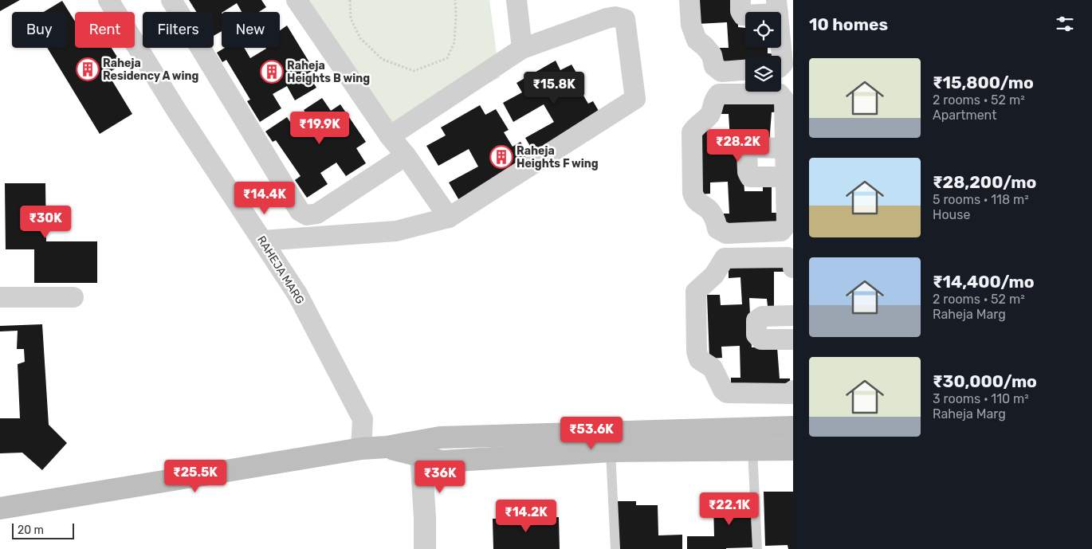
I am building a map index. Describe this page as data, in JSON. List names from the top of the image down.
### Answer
{
  "streets": {
    "street": ["RAHEJA MARG"]
  },
  "places": {
    "building": ["Raheja Residency A wing", "Raheja Heights B wing", "Raheja Heights F wing"]
  },
  "scale_bar": "20 m",
  "page": {
    "heading": "10 homes",
    "chip": [
      "Buy",
      "Rent",
      "Filters",
      "New"
    ],
    "list": [
      {
        "name": "₹15,800/mo",
        "note": "2 rooms · 52 m² · Apartment"
      },
      {
        "name": "₹28,200/mo",
        "note": "5 rooms · 118 m² · House"
      },
      {
        "name": "₹14,400/mo",
        "note": "2 rooms · 52 m² · Raheja Marg"
      },
      {
        "name": "₹30,000/mo",
        "note": "3 rooms · 110 m² · Raheja Marg"
      }
    ],
    "price": [
      "₹15.8K",
      "₹19.9K",
      "₹28.2K",
      "₹14.4K",
      "₹30K",
      "₹53.6K",
      "₹25.5K",
      "₹36K",
      "₹22.1K",
      "₹14.2K"
    ],
    "scale": "20 m"
  }
}
